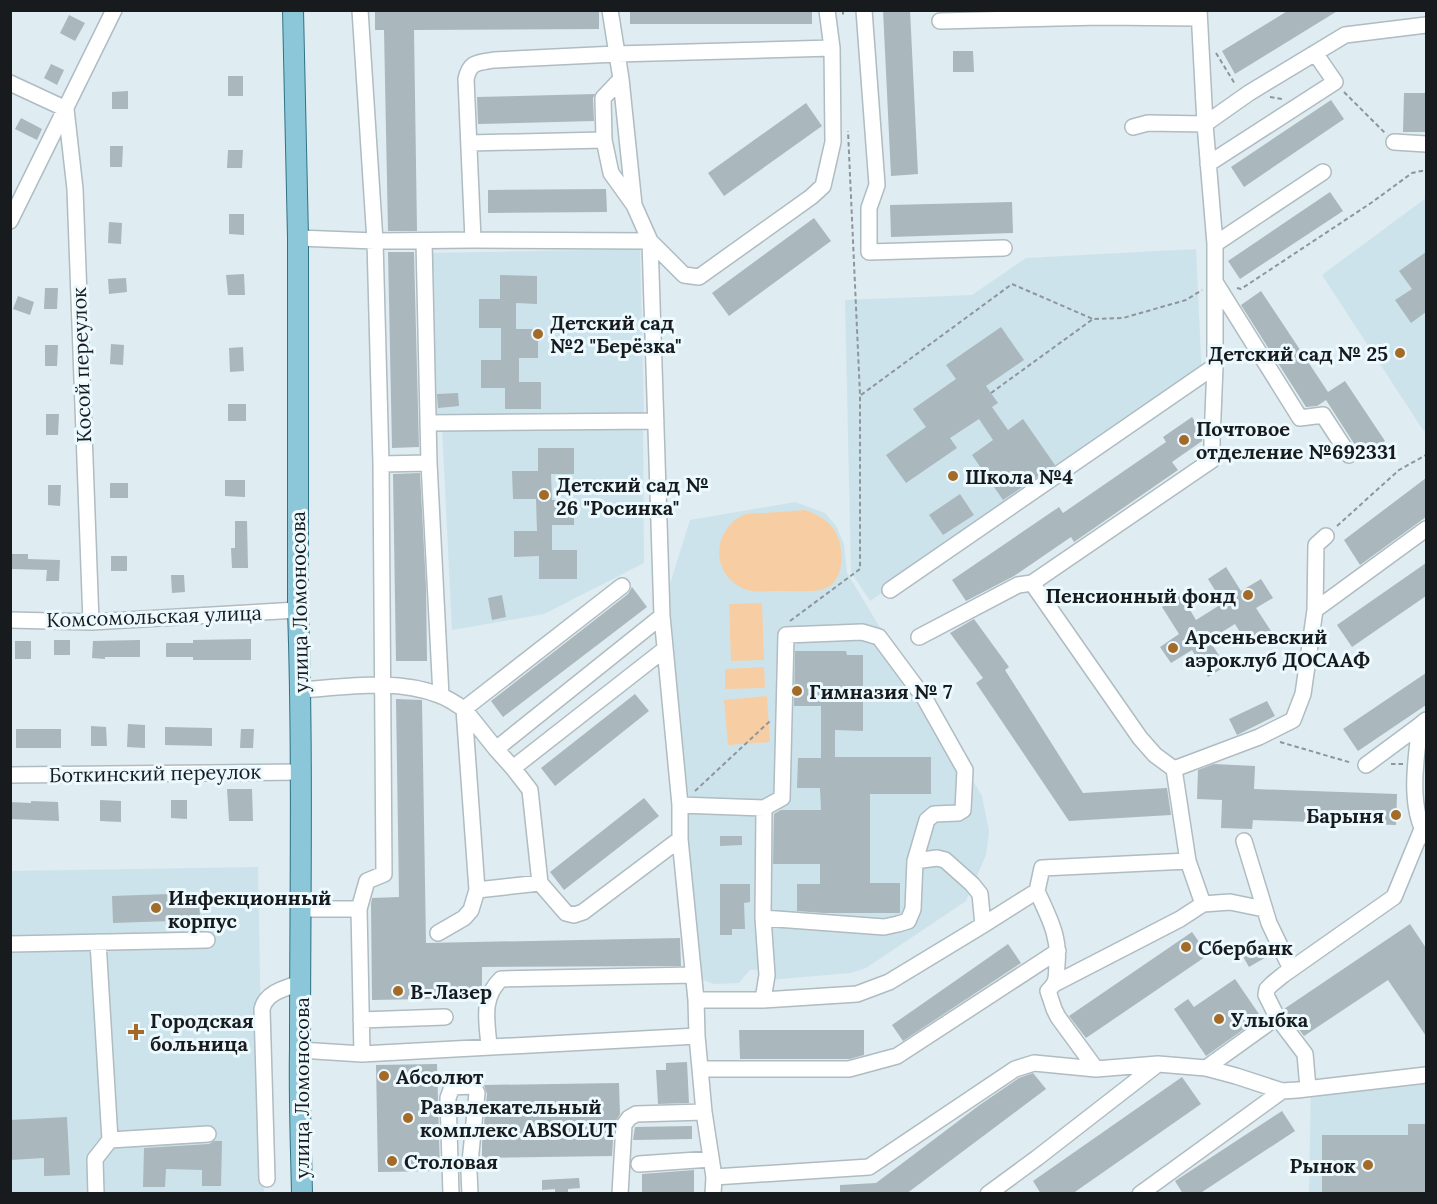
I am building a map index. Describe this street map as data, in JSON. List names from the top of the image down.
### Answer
{
  "streets": {
    "main road": ["улица Ломоносова"],
    "street": ["Косой переулок", "Комсомольская улица", "Боткинский переулок"]
  },
  "crossings": [
    ["Косой переулок", "Комсомольская улица"],
    ["улица Ломоносова", "Комсомольская улица"],
    ["улица Ломоносова", "Боткинский переулок"]
  ],
  "places": {
    "other": [
      "Детский сад №2 \"Берёзка\"",
      "Детский сад № 25",
      "Почтовое отделение №692331",
      "Школа №4",
      "Детский сад № 26 \"Росинка\"",
      "Пенсионный фонд",
      "Арсеньевский аэроклуб ДОСААФ",
      "Гимназия № 7",
      "Барыня",
      "Инфекционный корпус",
      "Сбербанк",
      "В-Лазер",
      "Улыбка",
      "Абсолют",
      "Развлекательный комплекс ABSOLUT",
      "Столовая",
      "Рынок"
    ],
    "health": ["Городская больница"]
  }
}
